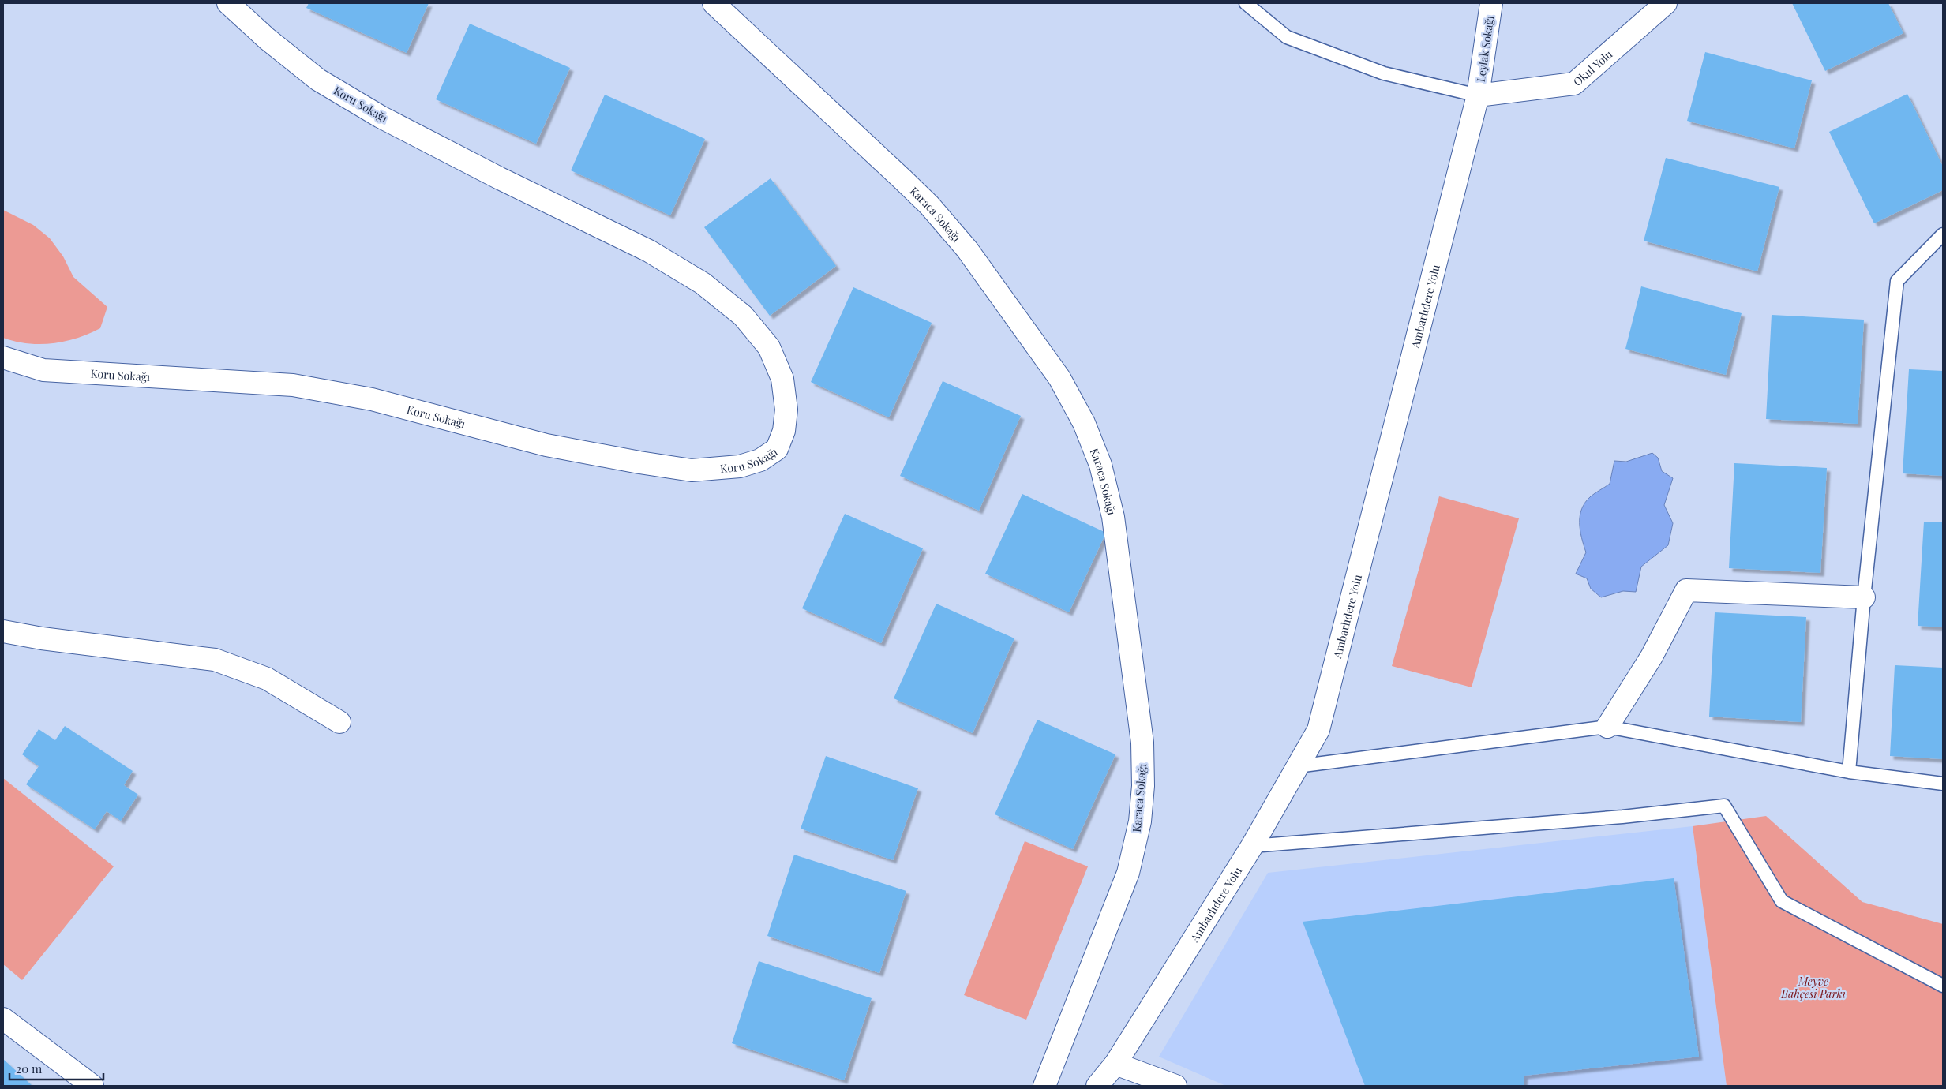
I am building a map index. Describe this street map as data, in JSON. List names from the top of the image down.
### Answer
{
  "streets": {
    "street": [
      "Leylak Sokağı",
      "Okul Yolu",
      "Koru Sokağı",
      "Karaca Sokağı",
      "Ambarlıdere Yolu"
    ]
  },
  "crossings": [
    ["Leylak Sokağı", "Okul Yolu"],
    ["Leylak Sokağı", "Ambarlıdere Yolu"],
    ["Okul Yolu", "Ambarlıdere Yolu"]
  ],
  "parks": ["Meyve Bahçesi Parkı"],
  "scale_bar": "20 m"
}
